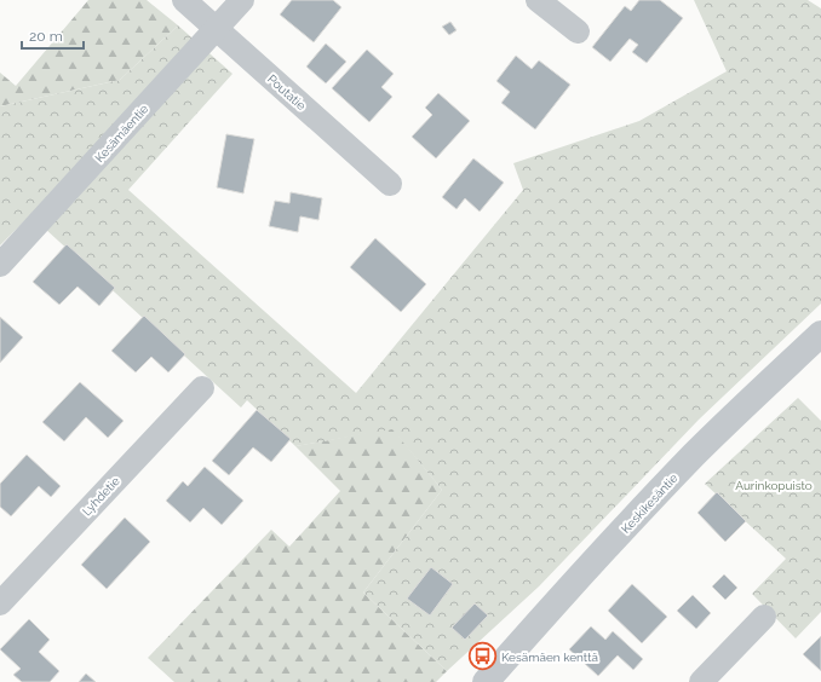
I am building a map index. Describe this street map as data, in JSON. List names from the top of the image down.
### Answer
{
  "streets": {
    "street": [
      "Poutatie",
      "Kesämäentie",
      "Lyhdetie",
      "Keskikesäntie"
    ]
  },
  "crossings": [
    ["Poutatie", "Kesämäentie"]
  ],
  "parks": ["Aurinkopuisto"],
  "places": {
    "bus stop": ["Kesämäen kenttä"]
  },
  "scale_bar": "20 m"
}
